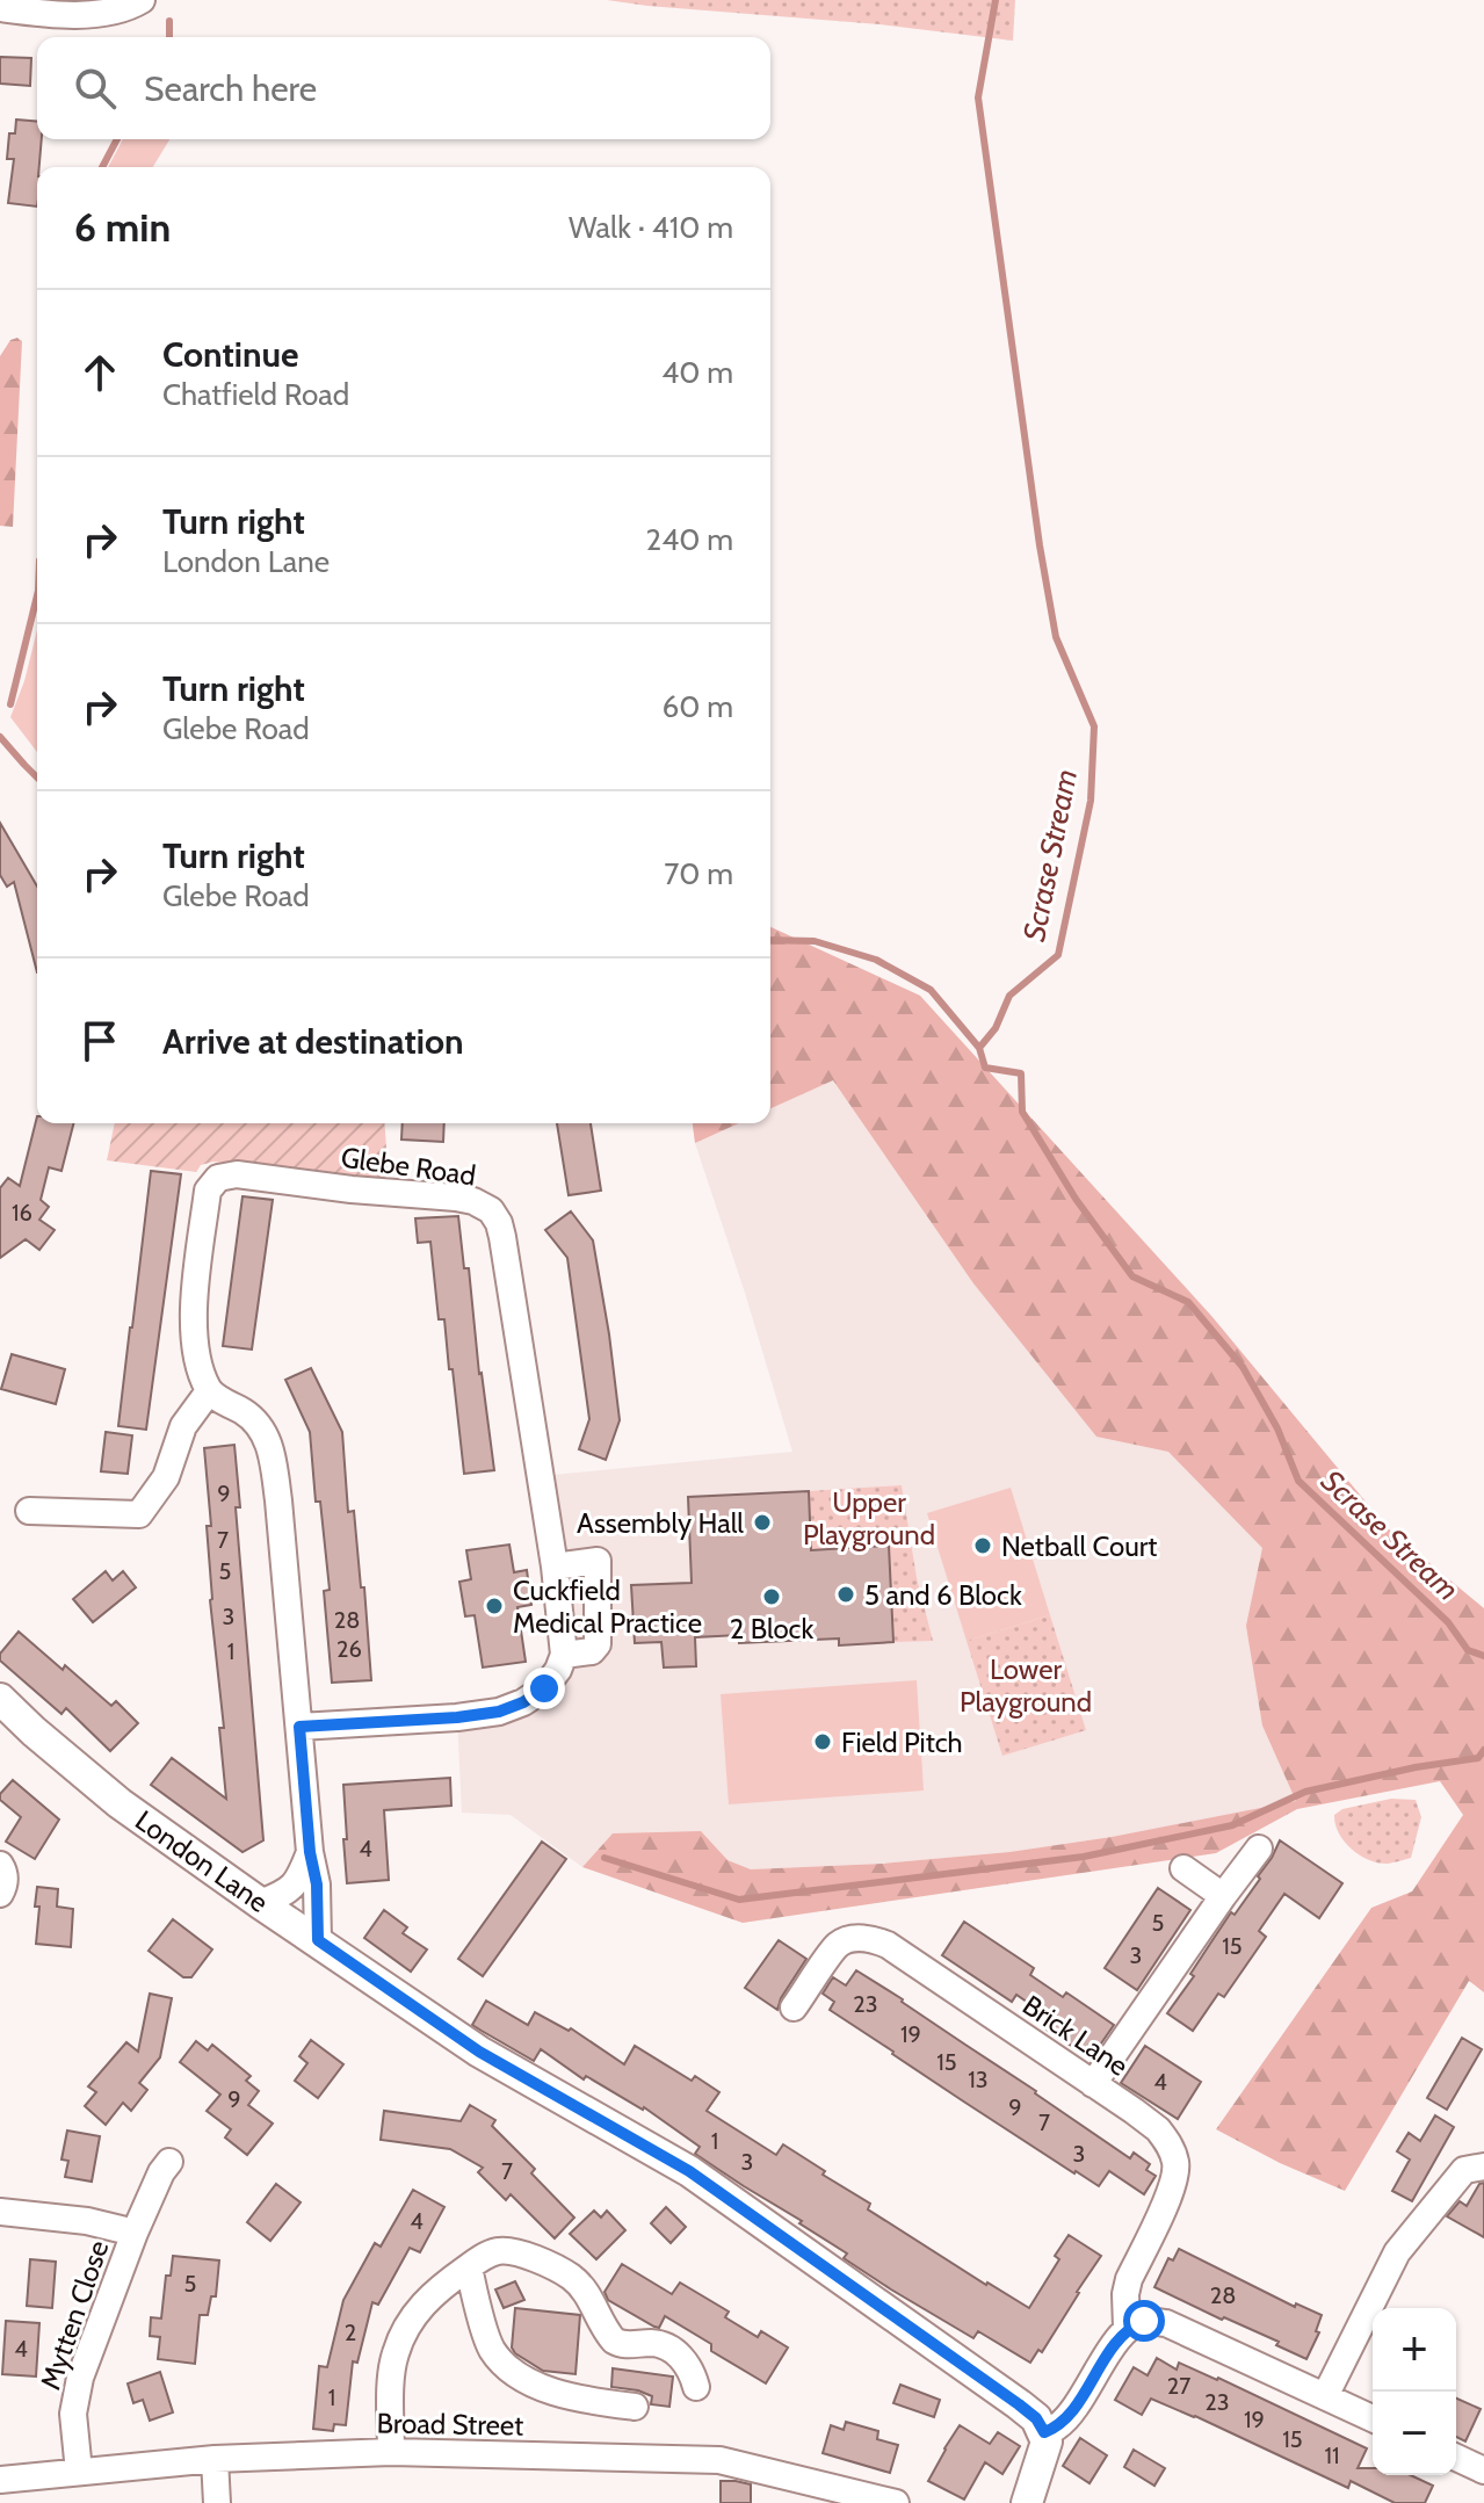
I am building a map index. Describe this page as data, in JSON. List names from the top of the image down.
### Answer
{
  "streets": {
    "main road": ["London Lane"],
    "street": [
      "Glebe Road",
      "Brick Lane",
      "Mytten Close",
      "Broad Street"
    ]
  },
  "crossings": [
    ["Mytten Close", "Broad Street"]
  ],
  "water": ["Scrase Stream"],
  "parks": ["Upper Playground", "Lower Playground"],
  "places": [
    "Assembly Hall",
    "Netball Court",
    "5 and 6 Block",
    "2 Block",
    "Cuckfield Medical Practice",
    "Field Pitch"
  ],
  "house_numbers": [
    "16",
    "9",
    "7",
    "5",
    "3",
    "28",
    "26",
    "1",
    "4",
    "5",
    "15",
    "3",
    "23",
    "19",
    "15",
    "13",
    "4",
    "9",
    "9",
    "7",
    "1",
    "3",
    "3",
    "7",
    "4",
    "5",
    "28",
    "2",
    "4",
    "27",
    "1",
    "23",
    "19",
    "15",
    "11"
  ],
  "page": {
    "search": "Search here",
    "heading": ["6 min", "Walk · 410 m"],
    "list": [
      ["Continue", "Chatfield Road", "40 m"],
      ["Turn right", "London Lane", "240 m"],
      ["Turn right", "Glebe Road", "60 m"],
      ["Turn right", "Glebe Road", "70 m"],
      "Arrive at destination"
    ],
    "map_buttons": ["+", "−"]
  }
}
